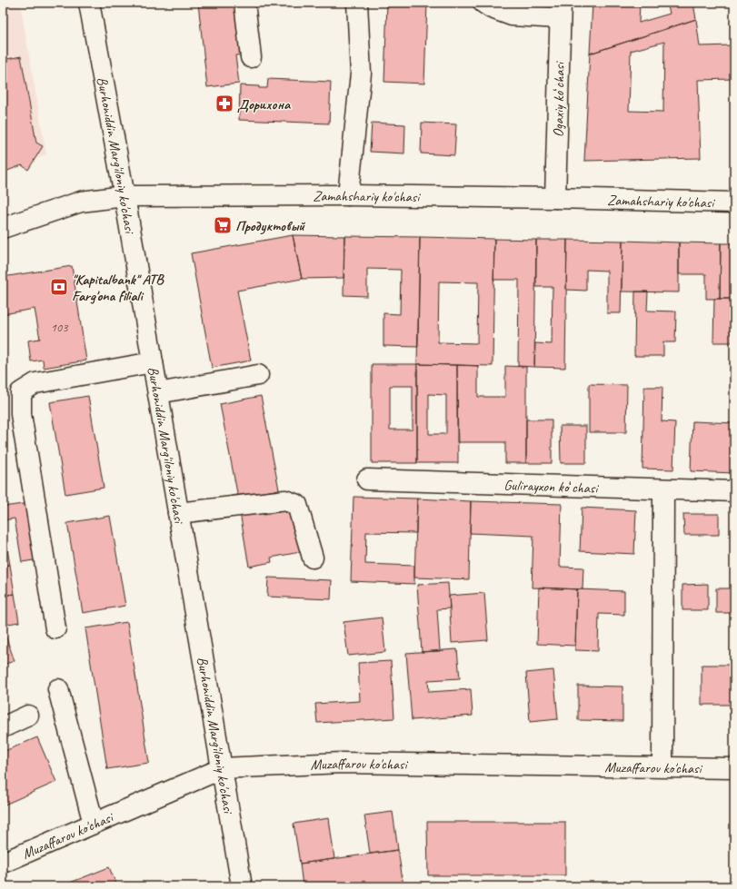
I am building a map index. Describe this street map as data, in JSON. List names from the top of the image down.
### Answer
{
  "streets": {
    "street": [
      "Ogaxiy koʻchasi",
      "Burhoniddin Marg'iloniy ko'chasi",
      "Zamahshariy ko'chasi",
      "Gulirayxon koʻchasi",
      "Muzaffarov ko'chasi"
    ]
  },
  "crossings": [
    ["Ogaxiy koʻchasi", "Zamahshariy ko'chasi"],
    ["Burhoniddin Marg'iloniy ko'chasi", "Zamahshariy ko'chasi"],
    ["Burhoniddin Marg'iloniy ko'chasi", "Muzaffarov ko'chasi"]
  ],
  "places": {
    "pharmacy": ["Дорихона"],
    "supermarket": ["Продуктовый"],
    "bank": ["\"Kapitalbank\" АТB Farg'ona filiali"]
  },
  "house_numbers": ["103"]
}
